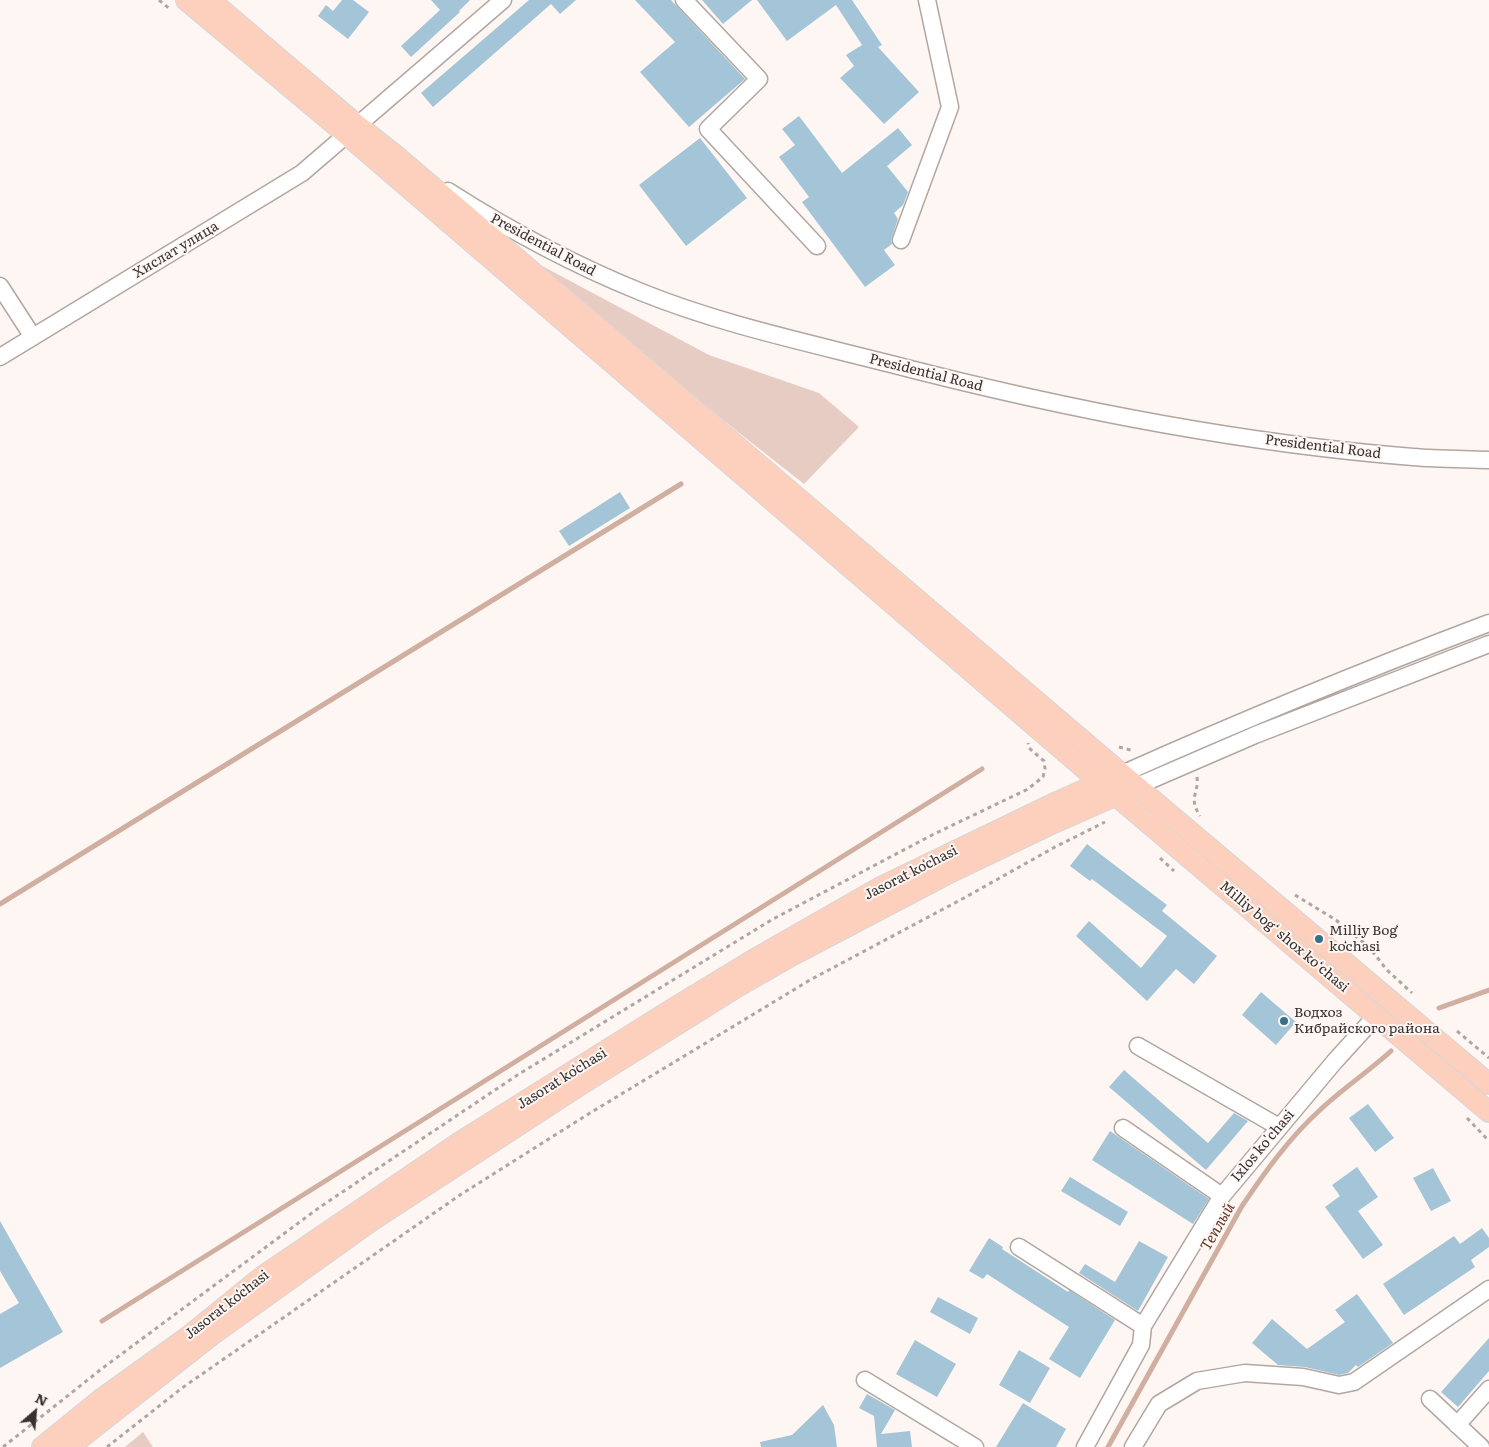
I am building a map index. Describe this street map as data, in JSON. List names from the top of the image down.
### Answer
{
  "streets": {
    "main road": ["Jasorat koʻchasi", "Milliy bog‘ shox ko‘chasi"],
    "street": ["Presidential Road", "Хислат улица", "Ixlos ko'chasi"]
  },
  "crossings": [
    ["Presidential Road", "Milliy bog‘ shox ko‘chasi"],
    ["Хислат улица", "Milliy bog‘ shox ko‘chasi"],
    ["Jasorat koʻchasi", "Milliy bog‘ shox ko‘chasi"],
    ["Milliy bog‘ shox ko‘chasi", "Ixlos ko'chasi"]
  ],
  "water": ["Теплый"],
  "places": ["Milliy Bogʻ koʻchasi", "Водхоз Кибрайского района"],
  "north": "top right"
}
